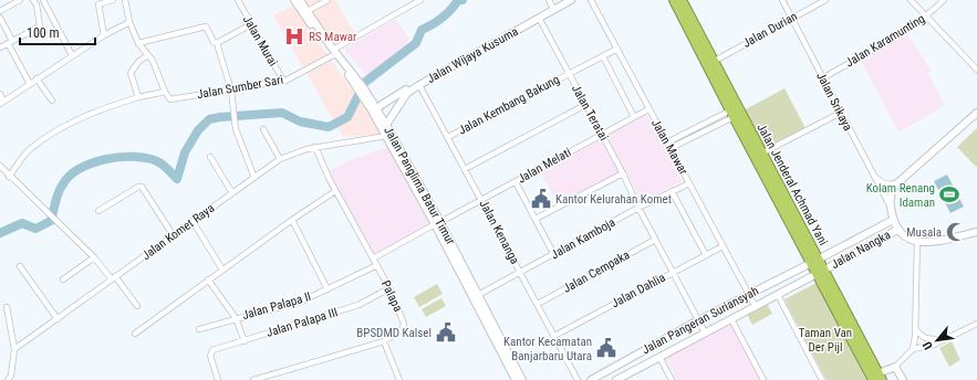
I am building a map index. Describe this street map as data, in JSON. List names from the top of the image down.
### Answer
{
  "streets": {
    "highway": ["Jalan Jenderal Achmad Yani"],
    "street": [
      "Jalan Durian",
      "Jalan Murai",
      "Jalan Karamunting",
      "Jalan Wijaya Kusuma",
      "Jalan Sumber Sari",
      "Jalan Srikaya",
      "Jalan Kembang Bakung",
      "Jalan Teratai",
      "Jalan Mawar",
      "Jalan Melati",
      "Jalan Panglima Batur Timur",
      "Jalan Komet Raya",
      "Jalan Kenanga",
      "Jalan Kamboja",
      "Jalan Nangka",
      "Jalan Cempaka",
      "Jalan Dahlia",
      "Palapa",
      "Jalan Palapa II",
      "Jalan Pangeran Suriansyah",
      "Jalan Palapa III"
    ]
  },
  "crossings": [
    ["Jalan Durian", "Jalan Srikaya"],
    ["Jalan Durian", "Jalan Jenderal Achmad Yani"],
    ["Jalan Murai", "Jalan Sumber Sari"],
    ["Jalan Karamunting", "Jalan Srikaya"],
    ["Jalan Wijaya Kusuma", "Jalan Teratai"],
    ["Jalan Wijaya Kusuma", "Jalan Panglima Batur Timur"],
    ["Jalan Wijaya Kusuma", "Jalan Kenanga"],
    ["Jalan Sumber Sari", "Jalan Panglima Batur Timur"],
    ["Jalan Kembang Bakung", "Jalan Teratai"],
    ["Jalan Kembang Bakung", "Jalan Mawar"],
    ["Jalan Kembang Bakung", "Jalan Kenanga"],
    ["Jalan Teratai", "Jalan Melati"],
    ["Jalan Teratai", "Jalan Kamboja"],
    ["Jalan Teratai", "Jalan Cempaka"],
    ["Jalan Teratai", "Jalan Dahlia"],
    ["Jalan Teratai", "Jalan Pangeran Suriansyah"],
    ["Jalan Mawar", "Jalan Melati"],
    ["Jalan Mawar", "Jalan Kamboja"],
    ["Jalan Mawar", "Jalan Dahlia"],
    ["Jalan Mawar", "Jalan Pangeran Suriansyah"],
    ["Jalan Melati", "Jalan Panglima Batur Timur"],
    ["Jalan Melati", "Jalan Kenanga"],
    ["Jalan Melati", "Palapa"],
    ["Jalan Jenderal Achmad Yani", "Jalan Nangka"],
    ["Jalan Jenderal Achmad Yani", "Jalan Pangeran Suriansyah"],
    ["Jalan Panglima Batur Timur", "Jalan Komet Raya"],
    ["Jalan Panglima Batur Timur", "Jalan Kamboja"],
    ["Jalan Komet Raya", "Palapa"],
    ["Jalan Kenanga", "Jalan Kamboja"],
    ["Jalan Kenanga", "Jalan Cempaka"],
    ["Jalan Kenanga", "Jalan Dahlia"],
    ["Jalan Nangka", "Jalan Pangeran Suriansyah"],
    ["Palapa", "Jalan Palapa II"],
    ["Palapa", "Jalan Palapa III"]
  ],
  "parks": ["Taman Van Der Pijl"],
  "places": {
    "hospital": ["RS Mawar"],
    "sports": ["Kolam Renang Idaman"],
    "public building": ["Kantor Kelurahan Komet", "BPSDMD Kalsel", "Kantor Kecamatan Banjarbaru Utara"],
    "mosque": ["Musala"]
  },
  "scale_bar": "100 m",
  "north": "bottom left"
}
